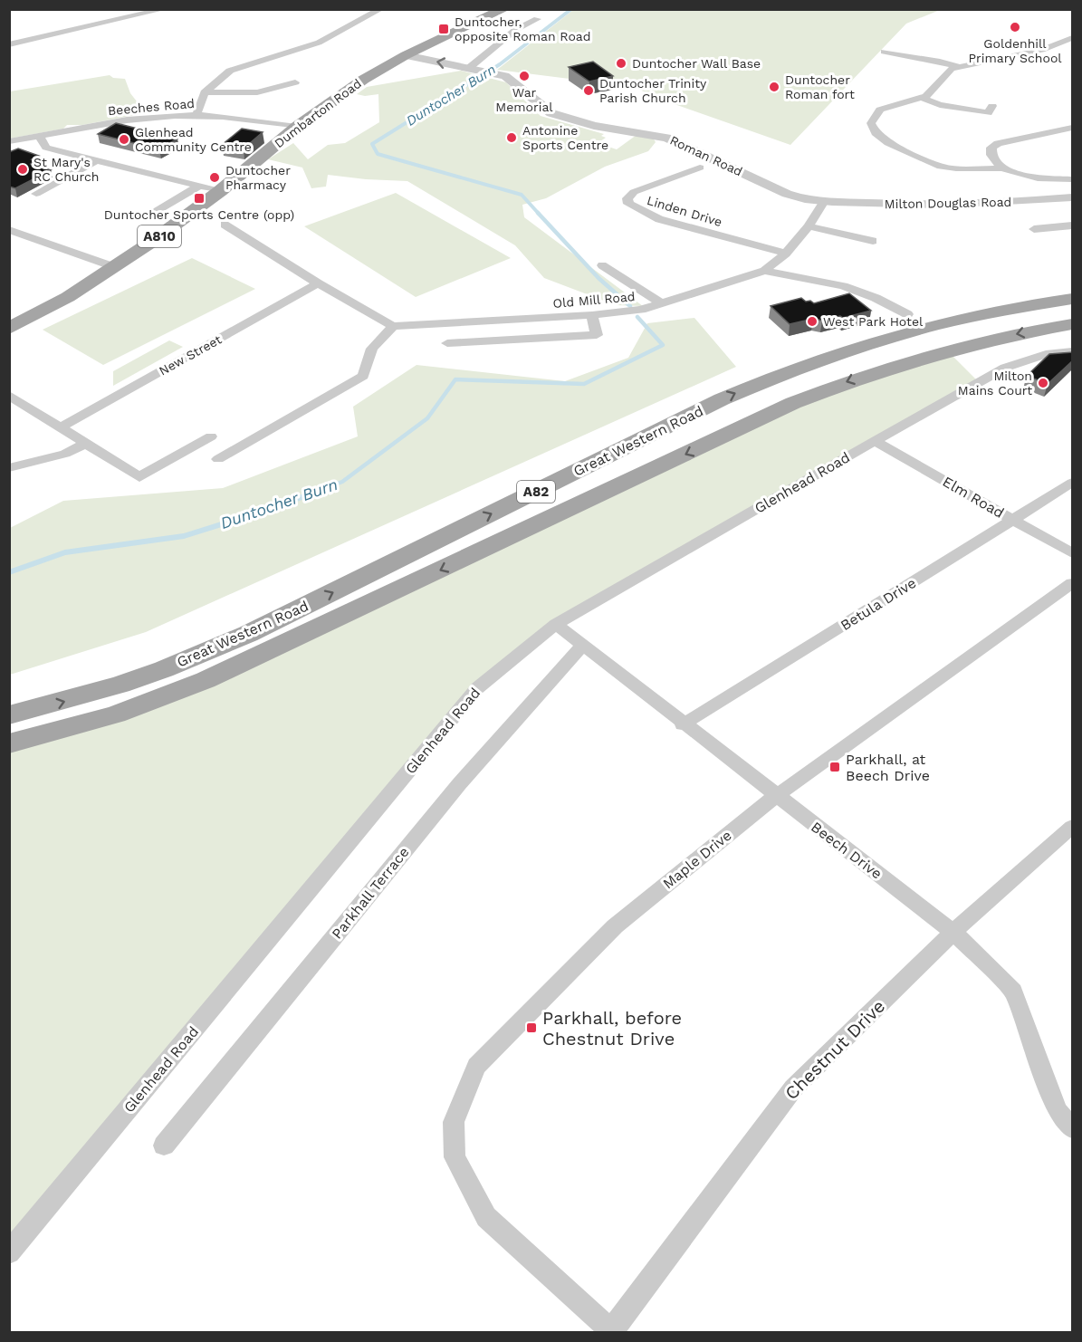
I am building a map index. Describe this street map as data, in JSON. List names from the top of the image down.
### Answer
{
  "streets": {
    "main road": [
      "Dumbarton Road",
      "A810",
      "Great Western Road",
      "A82"
    ],
    "street": [
      "Beeches Road",
      "Roman Road",
      "Milton Douglas Road",
      "Linden Drive",
      "Old Mill Road",
      "New Street",
      "Glenhead Road",
      "Elm Road",
      "Betula Drive",
      "Beech Drive",
      "Maple Drive",
      "Parkhall Terrace",
      "Chestnut Drive"
    ]
  },
  "crossings": [
    ["Beeches Road", "Dumbarton Road"],
    ["Dumbarton Road", "Roman Road"],
    ["Roman Road", "Milton Douglas Road"],
    ["Roman Road", "Old Mill Road"],
    ["Milton Douglas Road", "Old Mill Road"],
    ["Linden Drive", "Old Mill Road"],
    ["Glenhead Road", "Elm Road"],
    ["Glenhead Road", "Beech Drive"],
    ["Elm Road", "Betula Drive"],
    ["Betula Drive", "Beech Drive"],
    ["Beech Drive", "Maple Drive"],
    ["Beech Drive", "Parkhall Terrace"],
    ["Beech Drive", "Chestnut Drive"],
    ["Maple Drive", "Chestnut Drive"]
  ],
  "water": ["Duntocher Burn"],
  "places": {
    "other": [
      "Goldenhill Primary School",
      "Duntocher Wall Base",
      "War Memorial",
      "Duntocher Roman fort",
      "Duntocher Trinity Parish Church",
      "Antonine Sports Centre",
      "Glenhead Community Centre",
      "St Mary's RC Church",
      "Duntocher Pharmacy",
      "West Park Hotel",
      "Milton Mains Court"
    ],
    "transit": [
      "Duntocher, opposite Roman Road",
      "Duntocher Sports Centre (opp)",
      "Parkhall, at Beech Drive",
      "Parkhall, before Chestnut Drive"
    ]
  }
}
